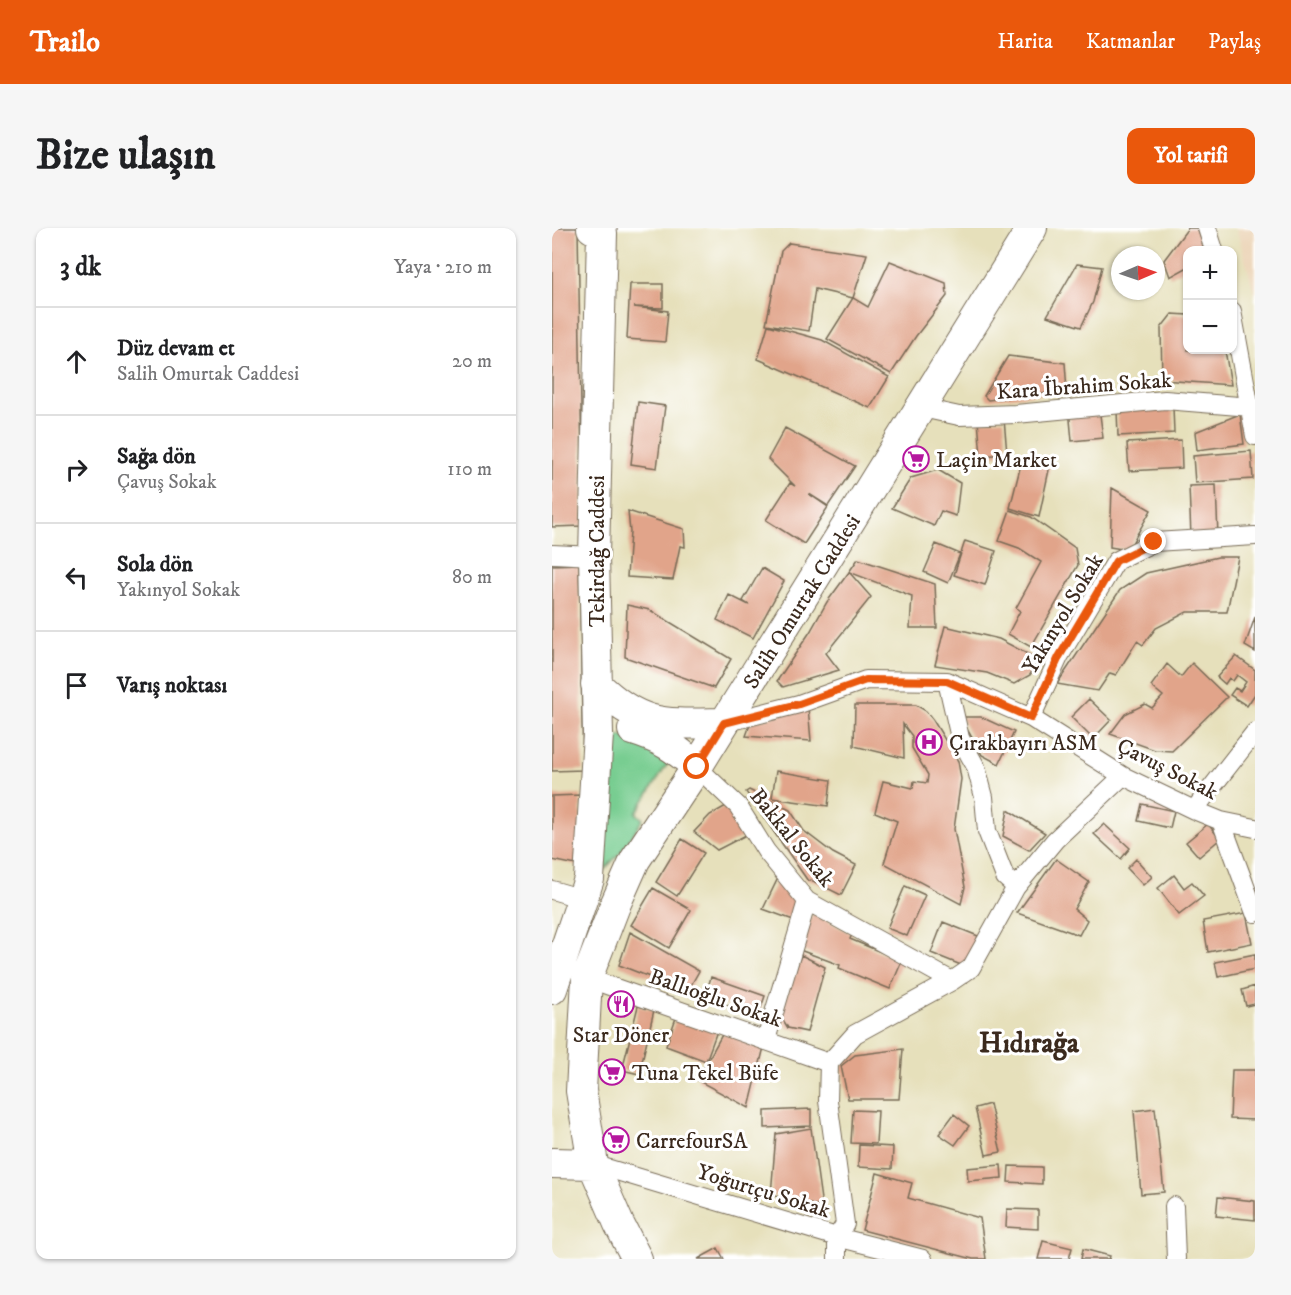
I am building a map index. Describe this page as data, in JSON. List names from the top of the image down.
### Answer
{
  "streets": {
    "main road": ["Tekirdağ Caddesi", "Salih Omurtak Caddesi"],
    "street": [
      "Kara İbrahim Sokak",
      "Yakınyol Sokak",
      "Çavuş Sokak",
      "Bakkal Sokak",
      "Ballıoğlu Sokak",
      "Yoğurtçu Sokak"
    ]
  },
  "crossings": [
    ["Kara İbrahim Sokak", "Salih Omurtak Caddesi"],
    ["Salih Omurtak Caddesi", "Çavuş Sokak"],
    ["Salih Omurtak Caddesi", "Bakkal Sokak"],
    ["Salih Omurtak Caddesi", "Ballıoğlu Sokak"],
    ["Salih Omurtak Caddesi", "Yoğurtçu Sokak"],
    ["Yakınyol Sokak", "Çavuş Sokak"]
  ],
  "districts": ["Hıdırağa"],
  "places": {
    "supermarket": ["Laçin Market", "Tuna Tekel Büfe", "CarrefourSA"],
    "hospital": ["Çırakbayırı ASM"],
    "restaurant": ["Star Döner"]
  },
  "north": "right",
  "page": {
    "header": "Trailo",
    "nav": ["Harita", "Katmanlar", "Paylaş"],
    "buttons": "Yol tarifi",
    "title": "Bize ulaşın",
    "heading": ["3 dk", "Yaya · 210 m"],
    "map_buttons": ["+", "−"],
    "list": [
      ["Düz devam et", "Salih Omurtak Caddesi", "20 m"],
      ["Sağa dön", "Çavuş Sokak", "110 m"],
      ["Sola dön", "Yakınyol Sokak", "80 m"],
      "Varış noktası"
    ]
  }
}
